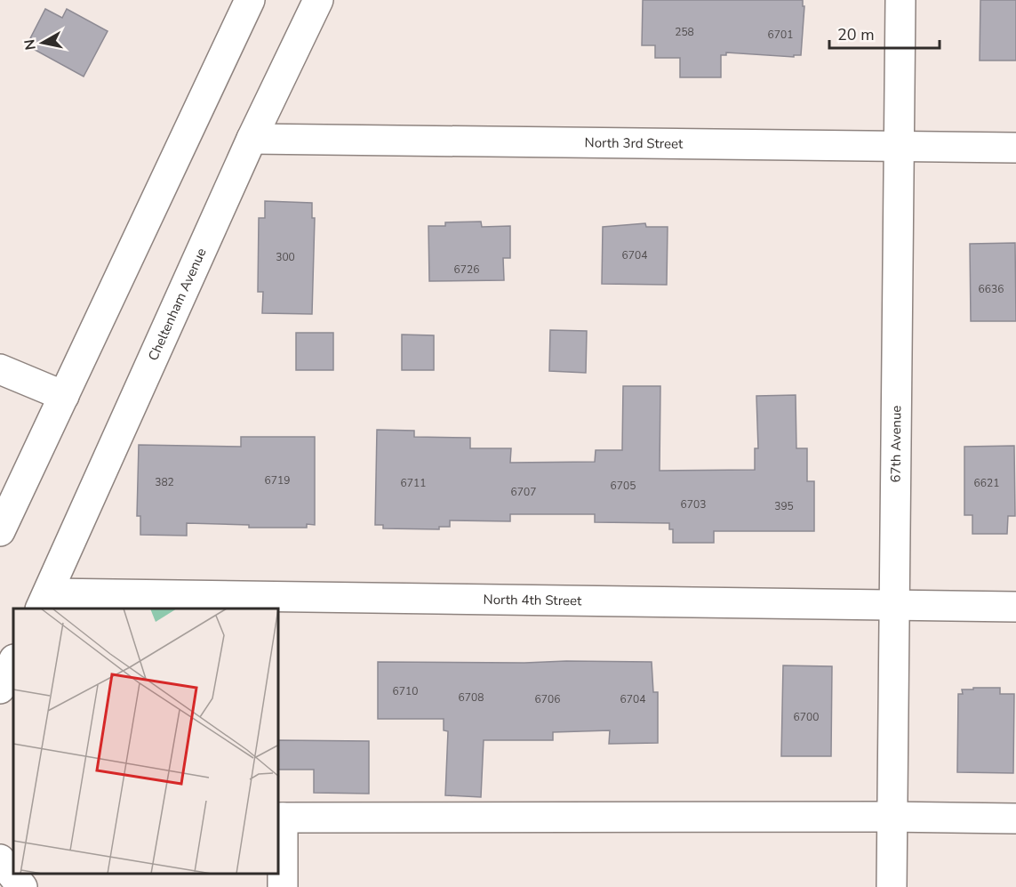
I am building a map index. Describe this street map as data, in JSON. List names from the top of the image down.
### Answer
{
  "streets": {
    "main road": [
      "North 3rd Street",
      "Cheltenham Avenue",
      "67th Avenue",
      "North 4th Street"
    ]
  },
  "crossings": [
    ["North 3rd Street", "Cheltenham Avenue"],
    ["North 3rd Street", "67th Avenue"],
    ["Cheltenham Avenue", "North 4th Street"],
    ["67th Avenue", "North 4th Street"]
  ],
  "house_numbers": [
    "258",
    "6701",
    "6704",
    "300",
    "6726",
    "6636",
    "6719",
    "382",
    "6711",
    "6621",
    "6705",
    "6707",
    "6703",
    "395",
    "6710",
    "6708",
    "6706",
    "6704",
    "6700"
  ],
  "scale_bar": "20 m",
  "north": "left"
}
